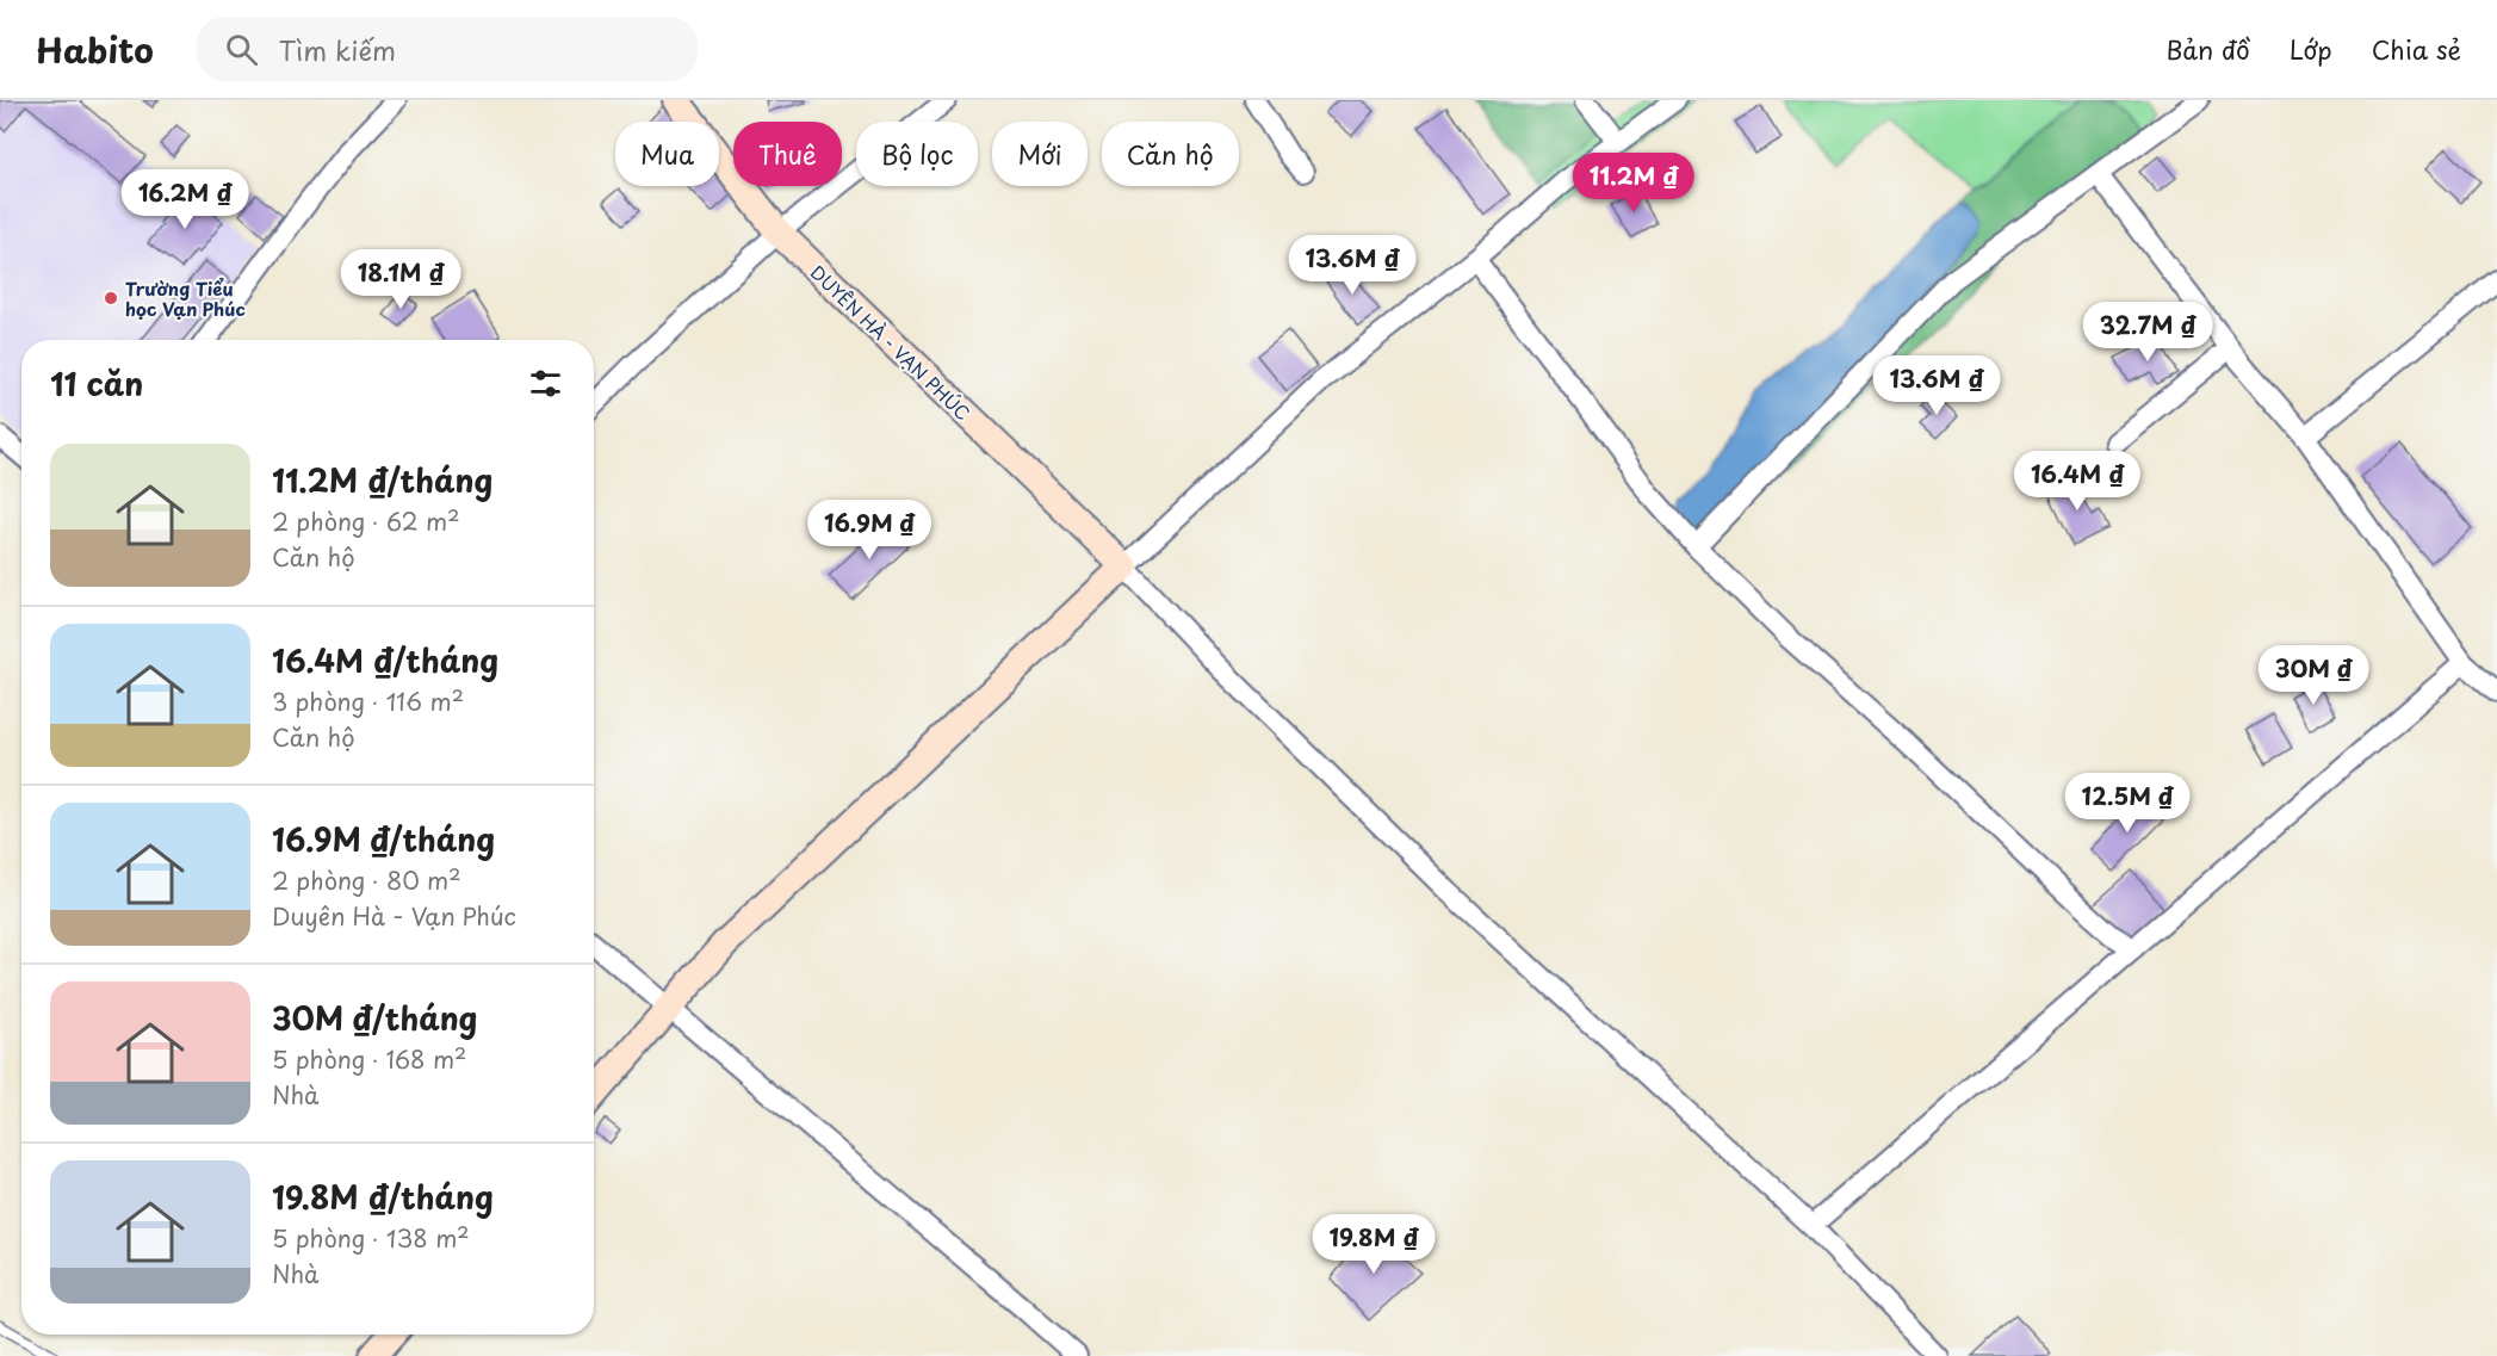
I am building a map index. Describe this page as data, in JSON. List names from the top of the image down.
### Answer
{
  "streets": {
    "street": ["DUYÊN HÀ - VẠN PHÚC"]
  },
  "places": ["Trường Tiểu học Vạn Phúc"],
  "page": {
    "header": "Habito",
    "search": "Tìm kiếm",
    "nav": ["Bản đồ", "Lớp", "Chia sẻ"],
    "chip": [
      "Mua",
      "Thuê",
      "Bộ lọc",
      "Mới",
      "Căn hộ"
    ],
    "price": [
      "11.2M ₫",
      "16.2M ₫",
      "13.6M ₫",
      "18.1M ₫",
      "32.7M ₫",
      "13.6M ₫",
      "16.4M ₫",
      "16.9M ₫",
      "30M ₫",
      "12.5M ₫",
      "19.8M ₫"
    ],
    "heading": "11 căn",
    "list": [
      {
        "name": "11.2M ₫/tháng",
        "note": "2 phòng · 62 m² · Căn hộ"
      },
      {
        "name": "16.4M ₫/tháng",
        "note": "3 phòng · 116 m² · Căn hộ"
      },
      {
        "name": "16.9M ₫/tháng",
        "note": "2 phòng · 80 m² · Duyên Hà - Vạn Phúc"
      },
      {
        "name": "30M ₫/tháng",
        "note": "5 phòng · 168 m² · Nhà"
      },
      {
        "name": "19.8M ₫/tháng",
        "note": "5 phòng · 138 m² · Nhà"
      }
    ]
  }
}
